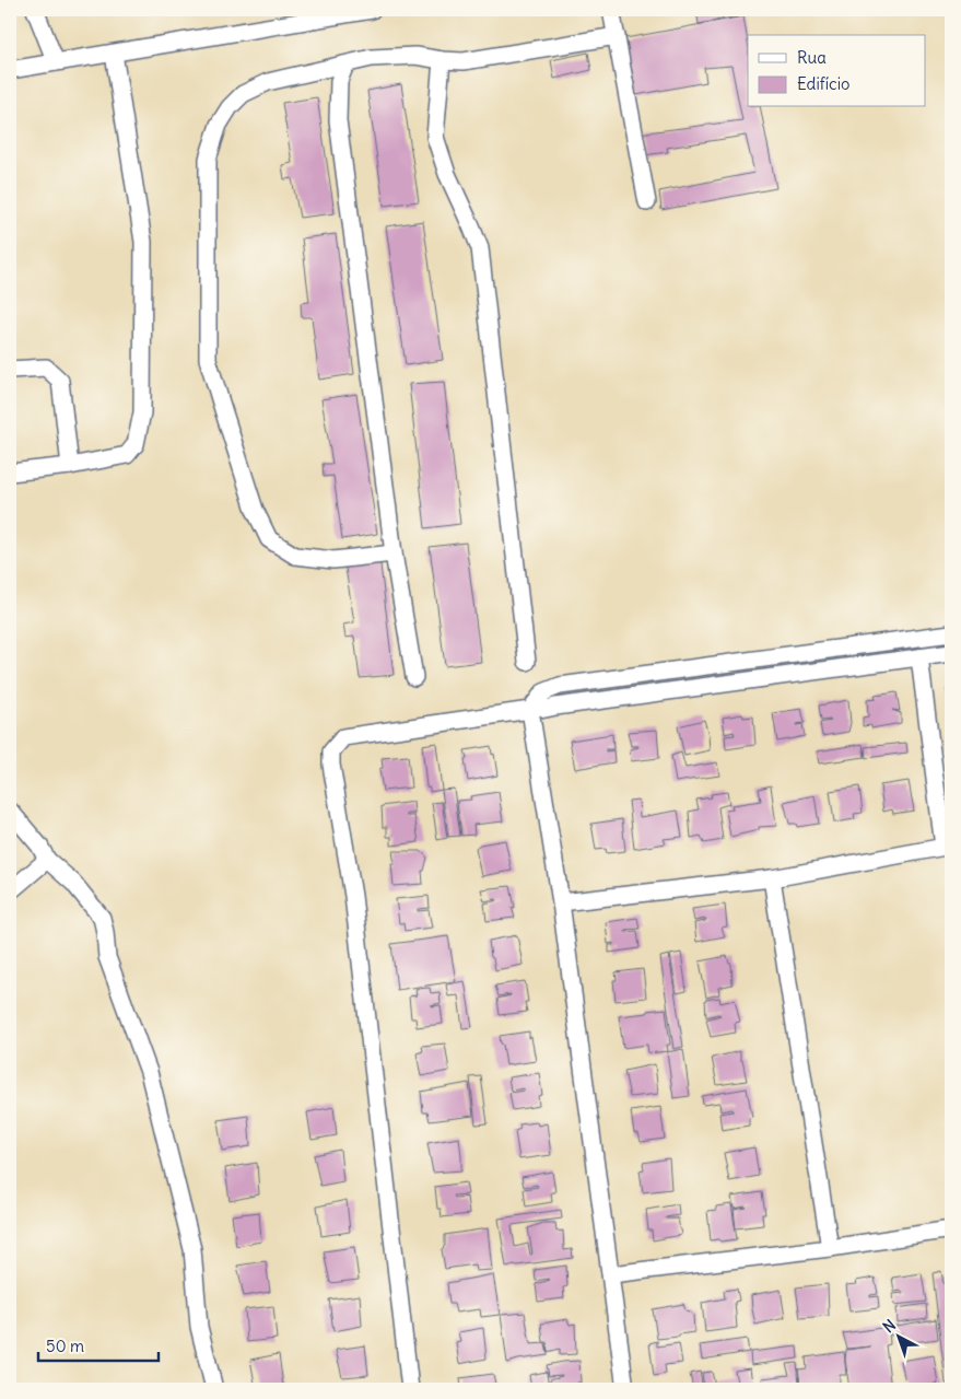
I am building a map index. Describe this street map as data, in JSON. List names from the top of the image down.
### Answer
{
  "legend": ["Rua", "Edifício"],
  "scale_bar": "50 m",
  "north": "top left"
}
